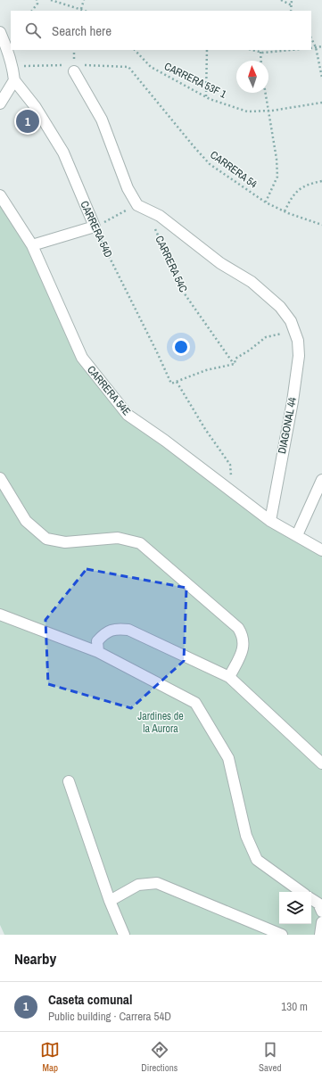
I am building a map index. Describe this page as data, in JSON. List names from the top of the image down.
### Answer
{
  "streets": {
    "street": ["CARRERA 54D", "CARRERA 54E", "DIAGONAL 44"],
    "path": ["CARRERA 53F 1", "CARRERA 54", "CARRERA 54C"]
  },
  "crossings": [
    ["CARRERA 54C", "DIAGONAL 44"],
    ["CARRERA 54E", "DIAGONAL 44"]
  ],
  "parks": ["Jardines de la Aurora"],
  "north": "top",
  "page": {
    "search": "Search here",
    "pins": "1",
    "heading": "Nearby",
    "list": [
      {
        "mark": "1",
        "name": "Caseta comunal",
        "note": "Public building · Carrera 54D",
        "value": "130 m"
      }
    ],
    "nav": ["Map", "Directions", "Saved"]
  }
}
